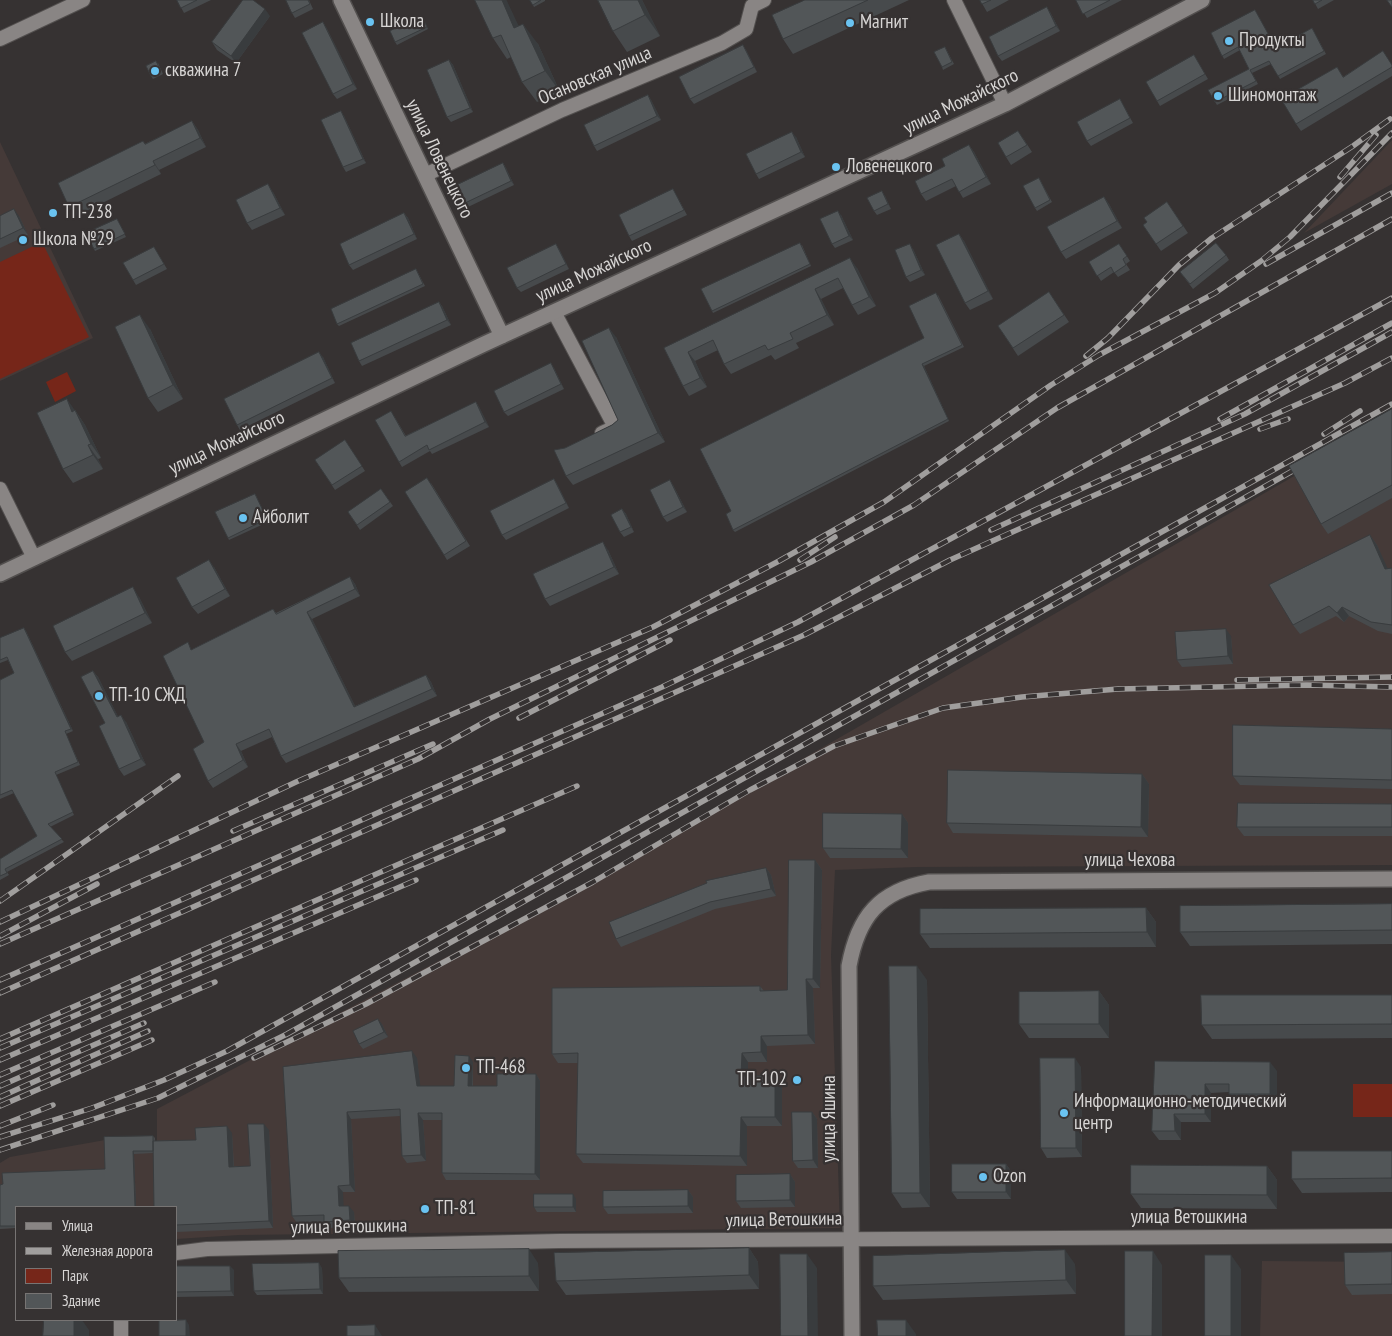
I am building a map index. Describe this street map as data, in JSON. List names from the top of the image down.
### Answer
{
  "streets": {
    "street": [
      "Осановская улица",
      "улица Можайского",
      "улица Ловенецкого",
      "улица Чехова",
      "улица Яшина",
      "улица Ветошкина"
    ]
  },
  "crossings": [
    ["Осановская улица", "улица Ловенецкого"],
    ["улица Можайского", "улица Ловенецкого"],
    ["улица Чехова", "улица Яшина"],
    ["улица Яшина", "улица Ветошкина"]
  ],
  "places": [
    "Школа",
    "Магнит",
    "Продукты",
    "скважина 7",
    "Шиномонтаж",
    "Ловенецкого",
    "ТП-238",
    "Школа №29",
    "Айболит",
    "ТП-10 СЖД",
    "ТП-468",
    "ТП-102",
    "Информационно-методический центр",
    "Ozon",
    "ТП-81"
  ],
  "legend": [
    "Улица",
    "Железная дорога",
    "Парк",
    "Здание"
  ]
}
